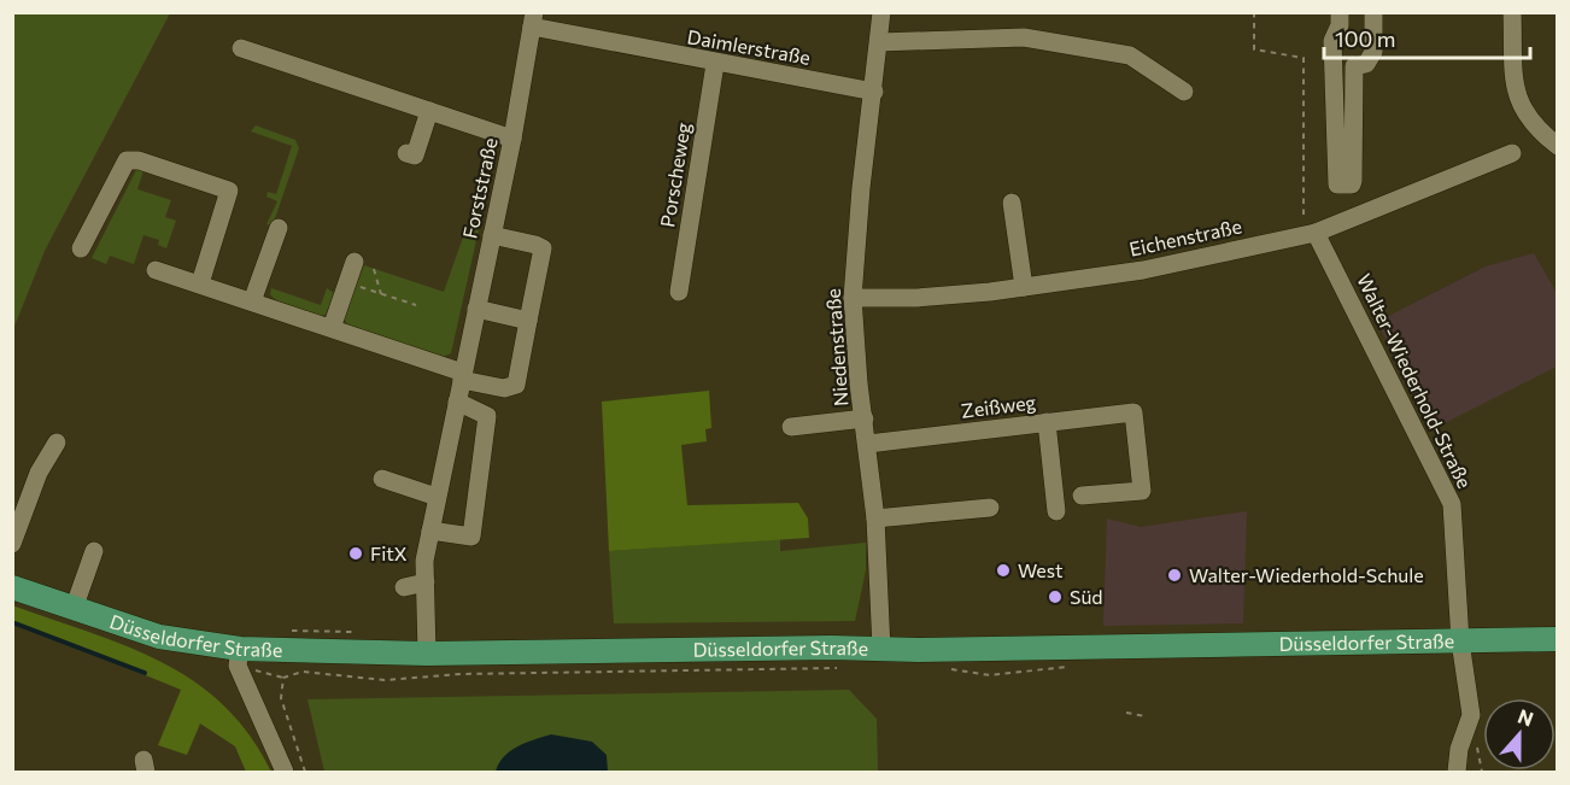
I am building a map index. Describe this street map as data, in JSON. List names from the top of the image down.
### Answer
{
  "streets": {
    "main road": ["Düsseldorfer Straße"],
    "street": [
      "Daimlerstraße",
      "Porscheweg",
      "Forststraße",
      "Eichenstraße",
      "Niedenstraße",
      "Walter-Wiederhold-Straße",
      "Zeißweg"
    ]
  },
  "crossings": [
    ["Daimlerstraße", "Porscheweg"],
    ["Daimlerstraße", "Forststraße"],
    ["Daimlerstraße", "Niedenstraße"],
    ["Forststraße", "Düsseldorfer Straße"],
    ["Eichenstraße", "Niedenstraße"],
    ["Eichenstraße", "Walter-Wiederhold-Straße"],
    ["Niedenstraße", "Zeißweg"],
    ["Niedenstraße", "Düsseldorfer Straße"],
    ["Walter-Wiederhold-Straße", "Düsseldorfer Straße"]
  ],
  "places": [
    "FitX",
    "West",
    "Walter-Wiederhold-Schule",
    "Süd"
  ],
  "scale_bar": "100 m",
  "north": "top"
}
